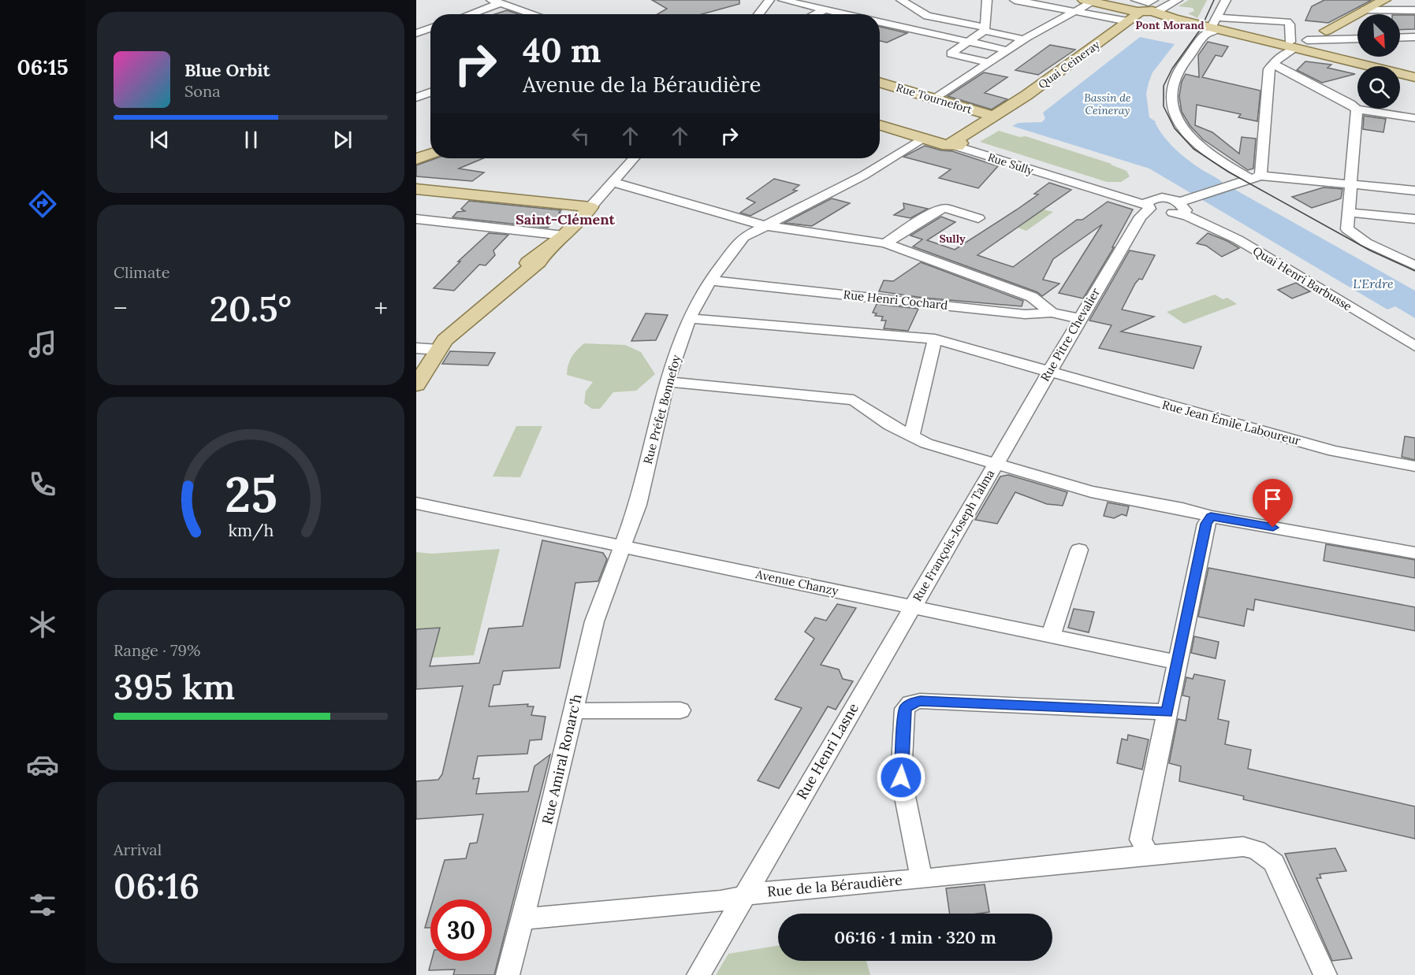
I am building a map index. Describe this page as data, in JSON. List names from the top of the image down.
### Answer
{
  "streets": {
    "main road": ["Quai Ceineray", "Rue Tournefort", "Rue Sully"],
    "street": [
      "Quai Henri Barbusse",
      "Rue Henri Cochard",
      "Rue Pitre Chevalier",
      "Rue Préfet Bonnefoy",
      "Rue Jean Émile Laboureur",
      "Rue François-Joseph Talma",
      "Avenue Chanzy",
      "Rue Henri Lasne",
      "Rue Amiral Ronarc'h",
      "Rue de la Béraudière"
    ]
  },
  "crossings": [
    ["Quai Ceineray", "Rue Tournefort"],
    ["Quai Ceineray", "Rue Sully"],
    ["Rue Sully", "Quai Henri Barbusse"],
    ["Rue Sully", "Rue Pitre Chevalier"],
    ["Rue Sully", "Rue Préfet Bonnefoy"],
    ["Rue Henri Cochard", "Rue Pitre Chevalier"],
    ["Rue Henri Cochard", "Rue Préfet Bonnefoy"],
    ["Rue Pitre Chevalier", "Rue Jean Émile Laboureur"],
    ["Rue Pitre Chevalier", "Rue François-Joseph Talma"],
    ["Rue Préfet Bonnefoy", "Rue Jean Émile Laboureur"],
    ["Rue Préfet Bonnefoy", "Avenue Chanzy"],
    ["Rue Préfet Bonnefoy", "Rue Amiral Ronarc'h"],
    ["Rue François-Joseph Talma", "Avenue Chanzy"],
    ["Rue François-Joseph Talma", "Rue Henri Lasne"],
    ["Avenue Chanzy", "Rue Henri Lasne"],
    ["Avenue Chanzy", "Rue Amiral Ronarc'h"],
    ["Rue Henri Lasne", "Rue de la Béraudière"],
    ["Rue Amiral Ronarc'h", "Rue de la Béraudière"]
  ],
  "districts": ["Pont Morand", "Saint-Clément", "Sully"],
  "water": ["Bassin de Ceineray", "L'Erdre"],
  "north": "bottom right",
  "page": {
    "tabs": "06:15",
    "turn": ["40 m", "Avenue de la Béraudière"],
    "song": ["Blue Orbit", "Sona"],
    "tile": [
      "Climate",
      ["Range · 79%", "395 km"],
      ["Arrival", "06:16"]
    ],
    "heat": ["−", "20.5°", "+"],
    "limit": "30",
    "trip": "06:16 · 1 min · 320 m",
    "gauge": ["25", "km/h"]
  }
}
